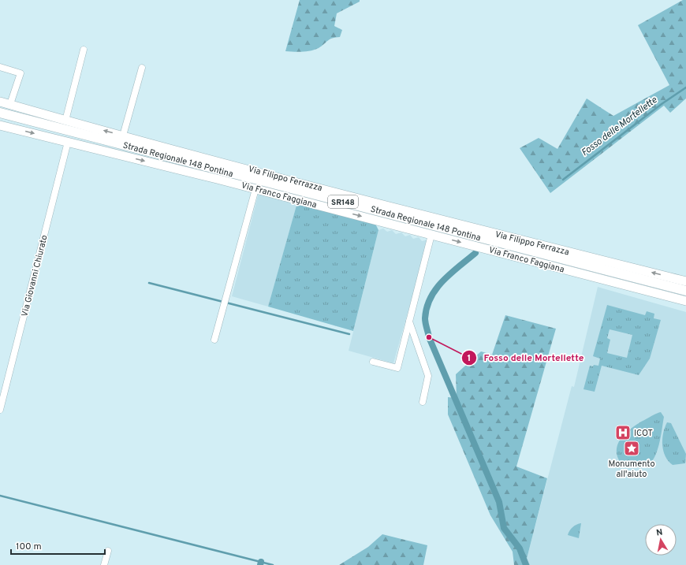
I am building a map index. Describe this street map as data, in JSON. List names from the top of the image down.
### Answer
{
  "streets": {
    "main road": ["Strada Regionale 148 Pontina", "SR148"],
    "street": ["Via Filippo Ferrazza", "Via Franco Faggiana", "Via Giovanni Chiurato"]
  },
  "crossings": [
    ["Via Franco Faggiana", "Via Giovanni Chiurato"]
  ],
  "one_way": ["Via Filippo Ferrazza", "Via Franco Faggiana"],
  "water": ["Fosso delle Mortellette"],
  "places": {
    "other": ["Fosso delle Mortellette"],
    "hospital": ["ICOT"],
    "place": ["Monumento all'aiuto"]
  },
  "scale_bar": "100 m",
  "north": "top"
}
